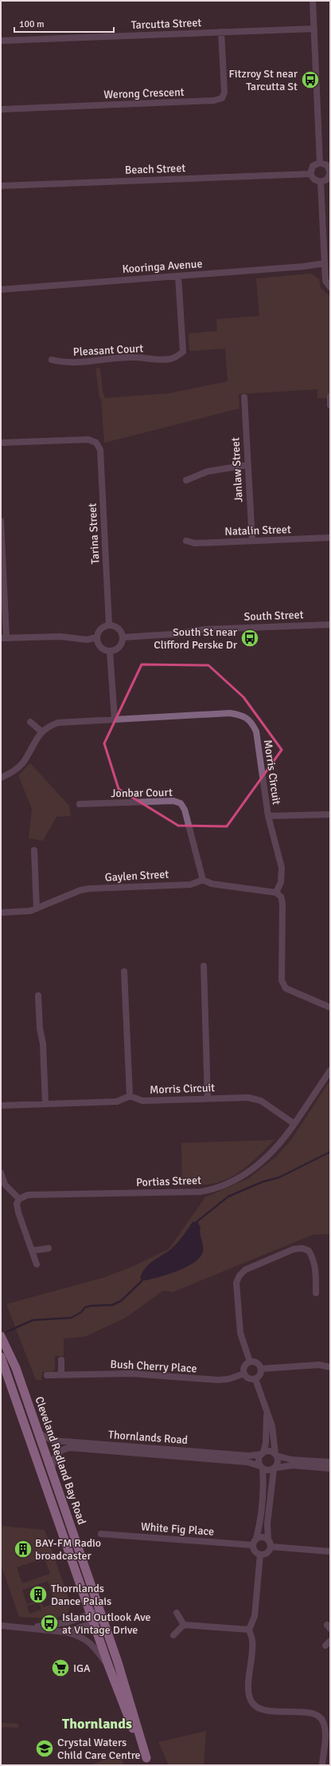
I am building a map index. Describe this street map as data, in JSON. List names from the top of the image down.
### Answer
{
  "streets": {
    "highway": ["Cleveland Redland Bay Road"],
    "street": [
      "Tarcutta Street",
      "Werong Crescent",
      "Beach Street",
      "Kooringa Avenue",
      "Pleasant Court",
      "Janlaw Street",
      "Natalin Street",
      "Tarina Street",
      "South Street",
      "Morris Circuit",
      "Jonbar Court",
      "Gaylen Street",
      "Portias Street",
      "Bush Cherry Place",
      "Thornlands Road",
      "White Fig Place"
    ]
  },
  "crossings": [
    ["Tarcutta Street", "Werong Crescent"],
    ["Kooringa Avenue", "Pleasant Court"],
    ["Janlaw Street", "Natalin Street"],
    ["Tarina Street", "South Street"],
    ["Morris Circuit", "Portias Street"],
    ["Jonbar Court", "Gaylen Street"],
    ["Thornlands Road", "Cleveland Redland Bay Road"]
  ],
  "districts": ["Thornlands"],
  "places": {
    "bus stop": ["Fitzroy St near Tarcutta St", "South St near Clifford Perske Dr", "Island Outlook Ave at Vintage Drive"],
    "building": ["BAY-FM Radio broadcaster", "Thornlands Dance Palais"],
    "supermarket": ["IGA"],
    "school or university": ["Crystal Waters Child Care Centre"]
  },
  "scale_bar": "100 m"
}
